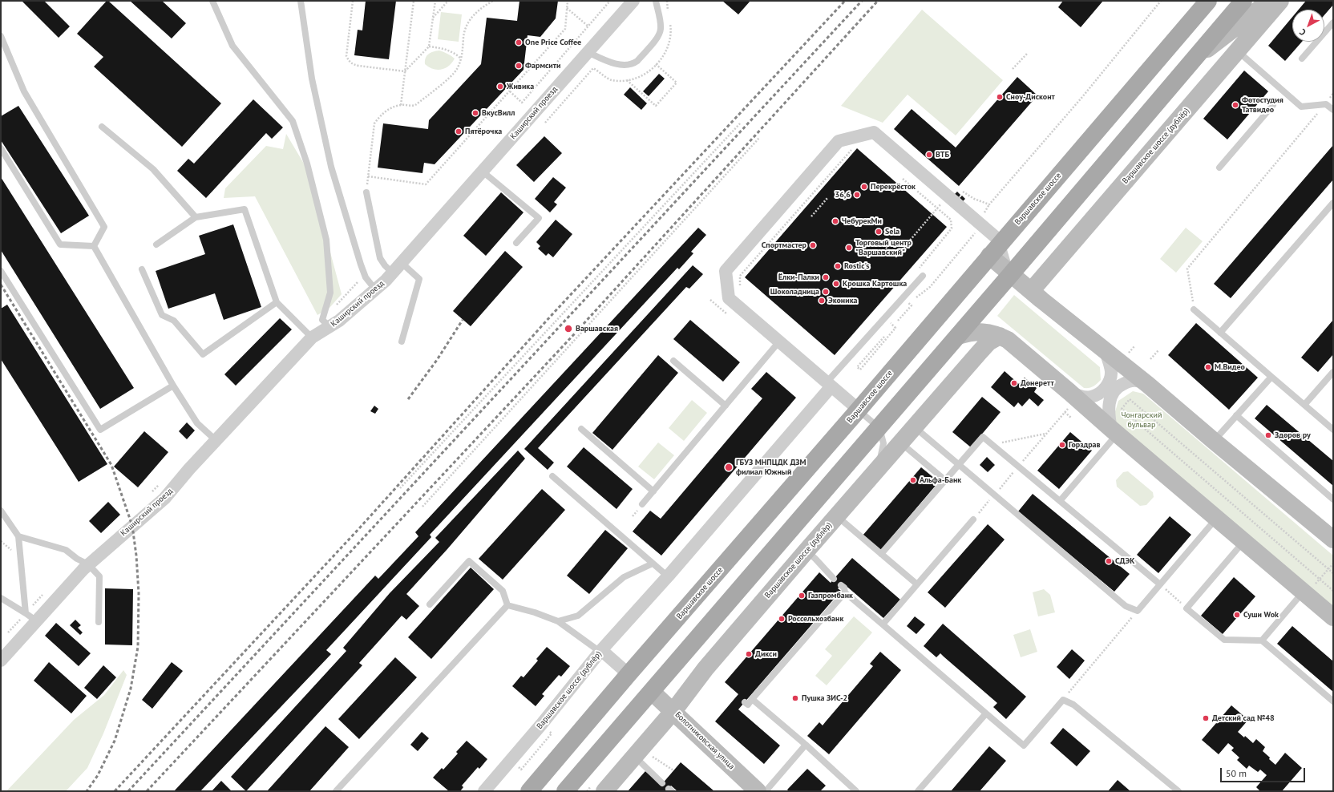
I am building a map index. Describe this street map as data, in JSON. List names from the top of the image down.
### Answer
{
  "streets": {
    "main road": ["Варшавское шоссе"],
    "street": ["Каширский проезд", "Варшавское шоссе (дублёр)", "Болотниковская улица"]
  },
  "crossings": [
    ["Варшавское шоссе (дублёр)", "Болотниковская улица"]
  ],
  "parks": ["Чонгарский бульвар"],
  "places": [
    "One Price Coffee",
    "Фармсити",
    "Живика",
    "Сноу-Дисконт",
    "Фотостудия Татвидео",
    "ВкусВилл",
    "Пятёрочка",
    "ВТБ",
    "Перекрёсток",
    "36,6",
    "ЧебурекМи",
    "Sela",
    "Спортмастер",
    "Торговый центр \"Варшавский\"",
    "Rostic's",
    "Ёлки-Палки",
    "Крошка Картошка",
    "Шоколадница",
    "Эконика",
    "Варшавская",
    "М.Видео",
    "Донеретт",
    "Здоров ру",
    "Горздрав",
    "ГБУЗ МНПЦДК ДЗМ филиал Южный",
    "Альфа-Банк",
    "СДЭК",
    "Газпромбанк",
    "Суши Wok",
    "Россельхозбанк",
    "Дикси",
    "Пушка ЗИС-2",
    "Детский сад №48"
  ],
  "scale_bar": "50 m",
  "north": "bottom left"
}
